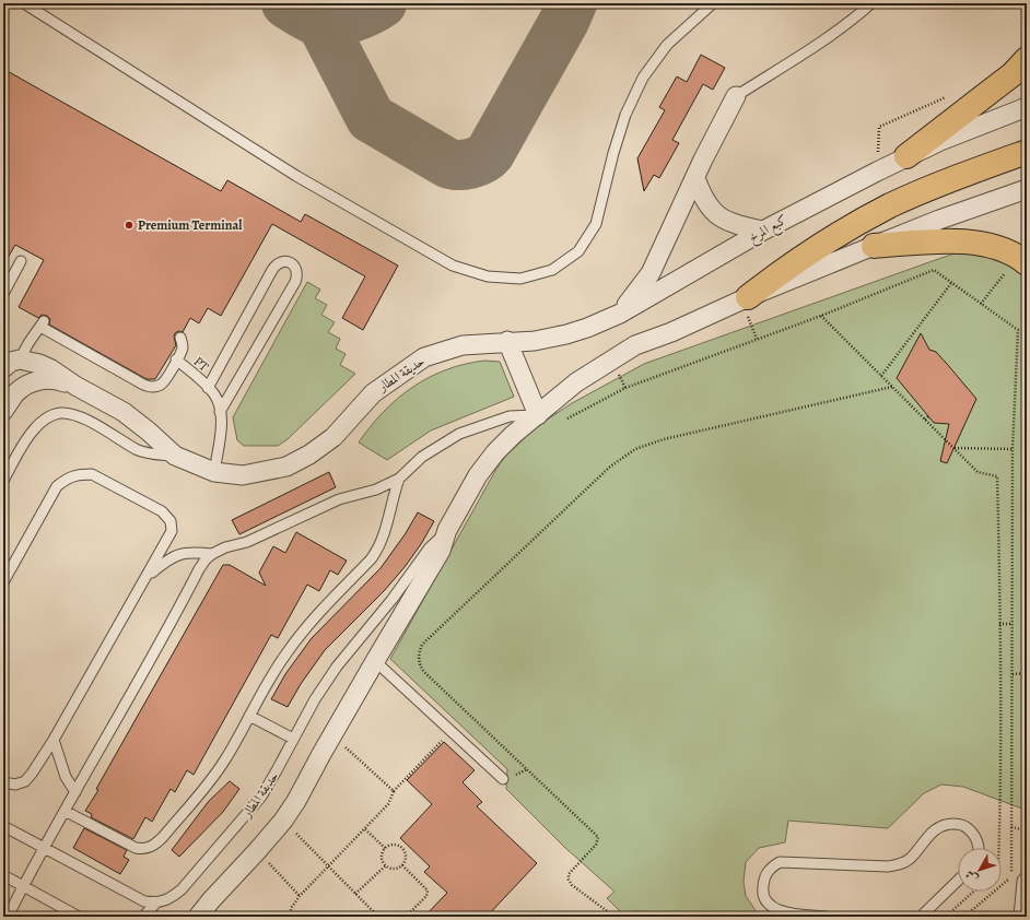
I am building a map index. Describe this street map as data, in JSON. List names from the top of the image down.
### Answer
{
  "streets": {
    "street": ["كبع المرخ", "حديقة المطار"],
    "lane": ["PT"]
  },
  "crossings": [
    ["كبع المرخ", "حديقة المطار"]
  ],
  "places": ["Premium Terminal"],
  "north": "bottom left"
}
